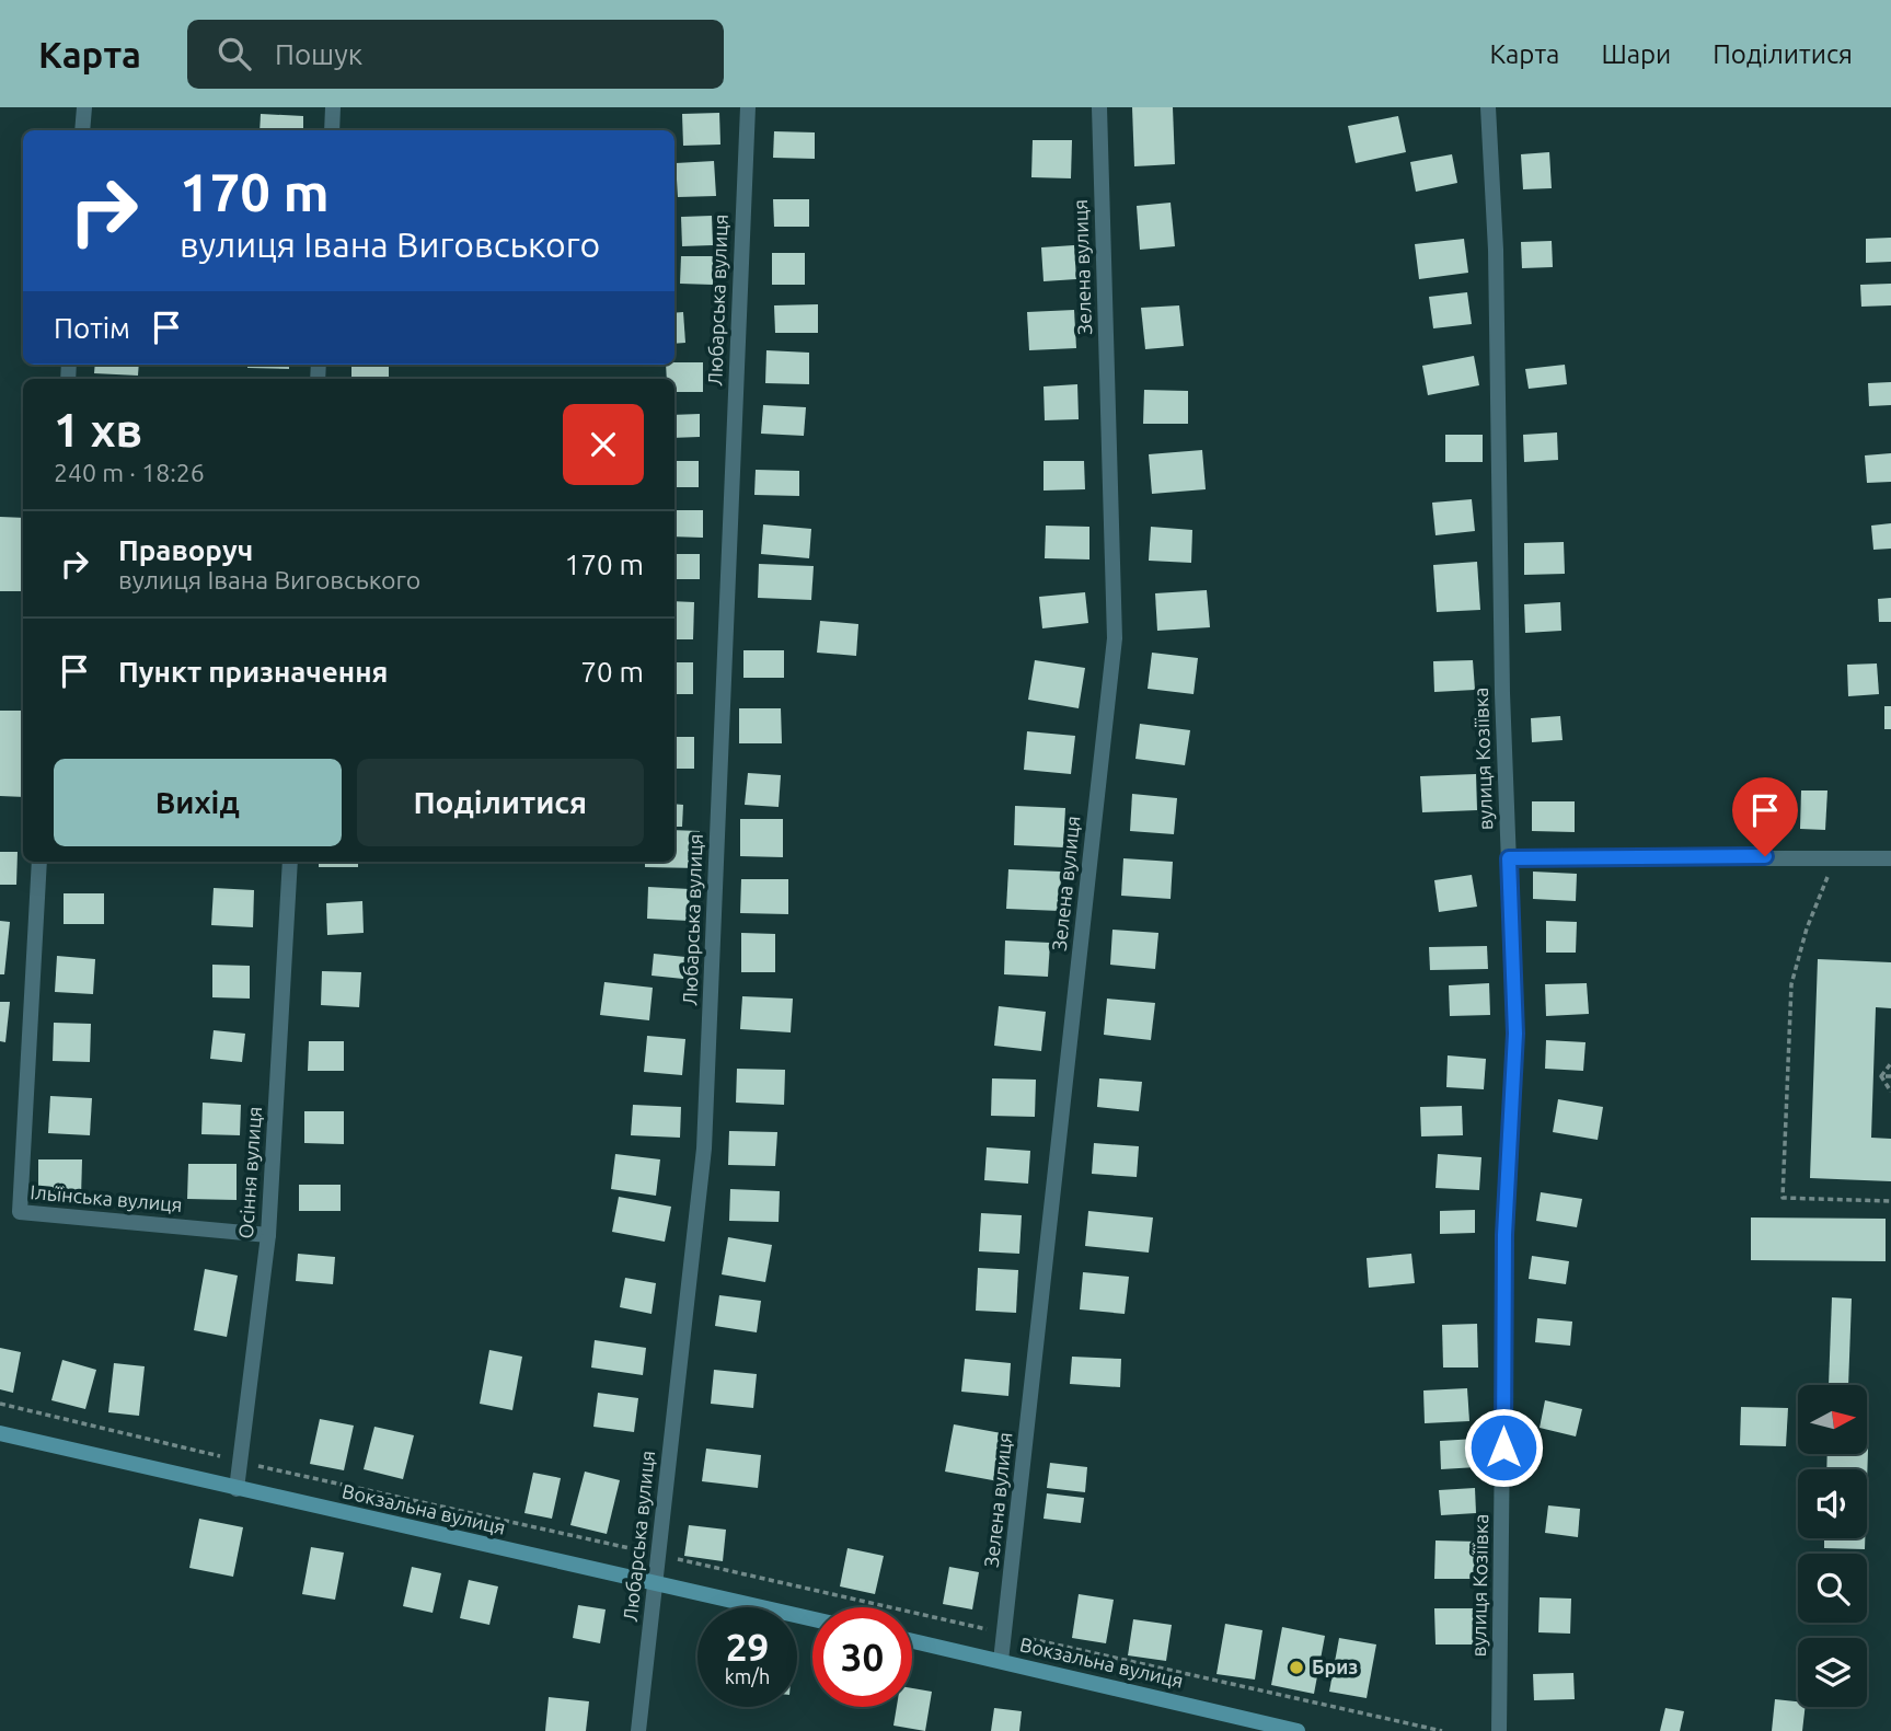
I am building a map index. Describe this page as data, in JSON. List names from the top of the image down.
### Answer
{
  "streets": {
    "main road": ["Вокзальна вулиця"],
    "street": [
      "Зелена вулиця",
      "Любарська вулиця",
      "вулиця Козіївка",
      "Осіння вулиця",
      "Ільїнська вулиця"
    ]
  },
  "crossings": [
    ["Зелена вулиця", "Вокзальна вулиця"],
    ["Любарська вулиця", "Вокзальна вулиця"],
    ["Осіння вулиця", "Ільїнська вулиця"],
    ["Осіння вулиця", "Вокзальна вулиця"]
  ],
  "places": ["Бриз"],
  "north": "right",
  "page": {
    "header": "Карта",
    "search": "Пошук",
    "nav": ["Карта", "Шари", "Поділитися"],
    "turn": ["170 m", "вулиця Івана Виговського"],
    "then": "Потім",
    "heading": ["1 хв", "240 m · 18:26"],
    "list": [
      {
        "name": "Праворуч",
        "note": "вулиця Івана Виговського",
        "value": "170 m"
      },
      {
        "name": "Пункт призначення",
        "value": "70 m"
      }
    ],
    "buttons": ["Вихід", "Поділитися"],
    "speed": "29 km/h",
    "limit": "30"
  }
}
